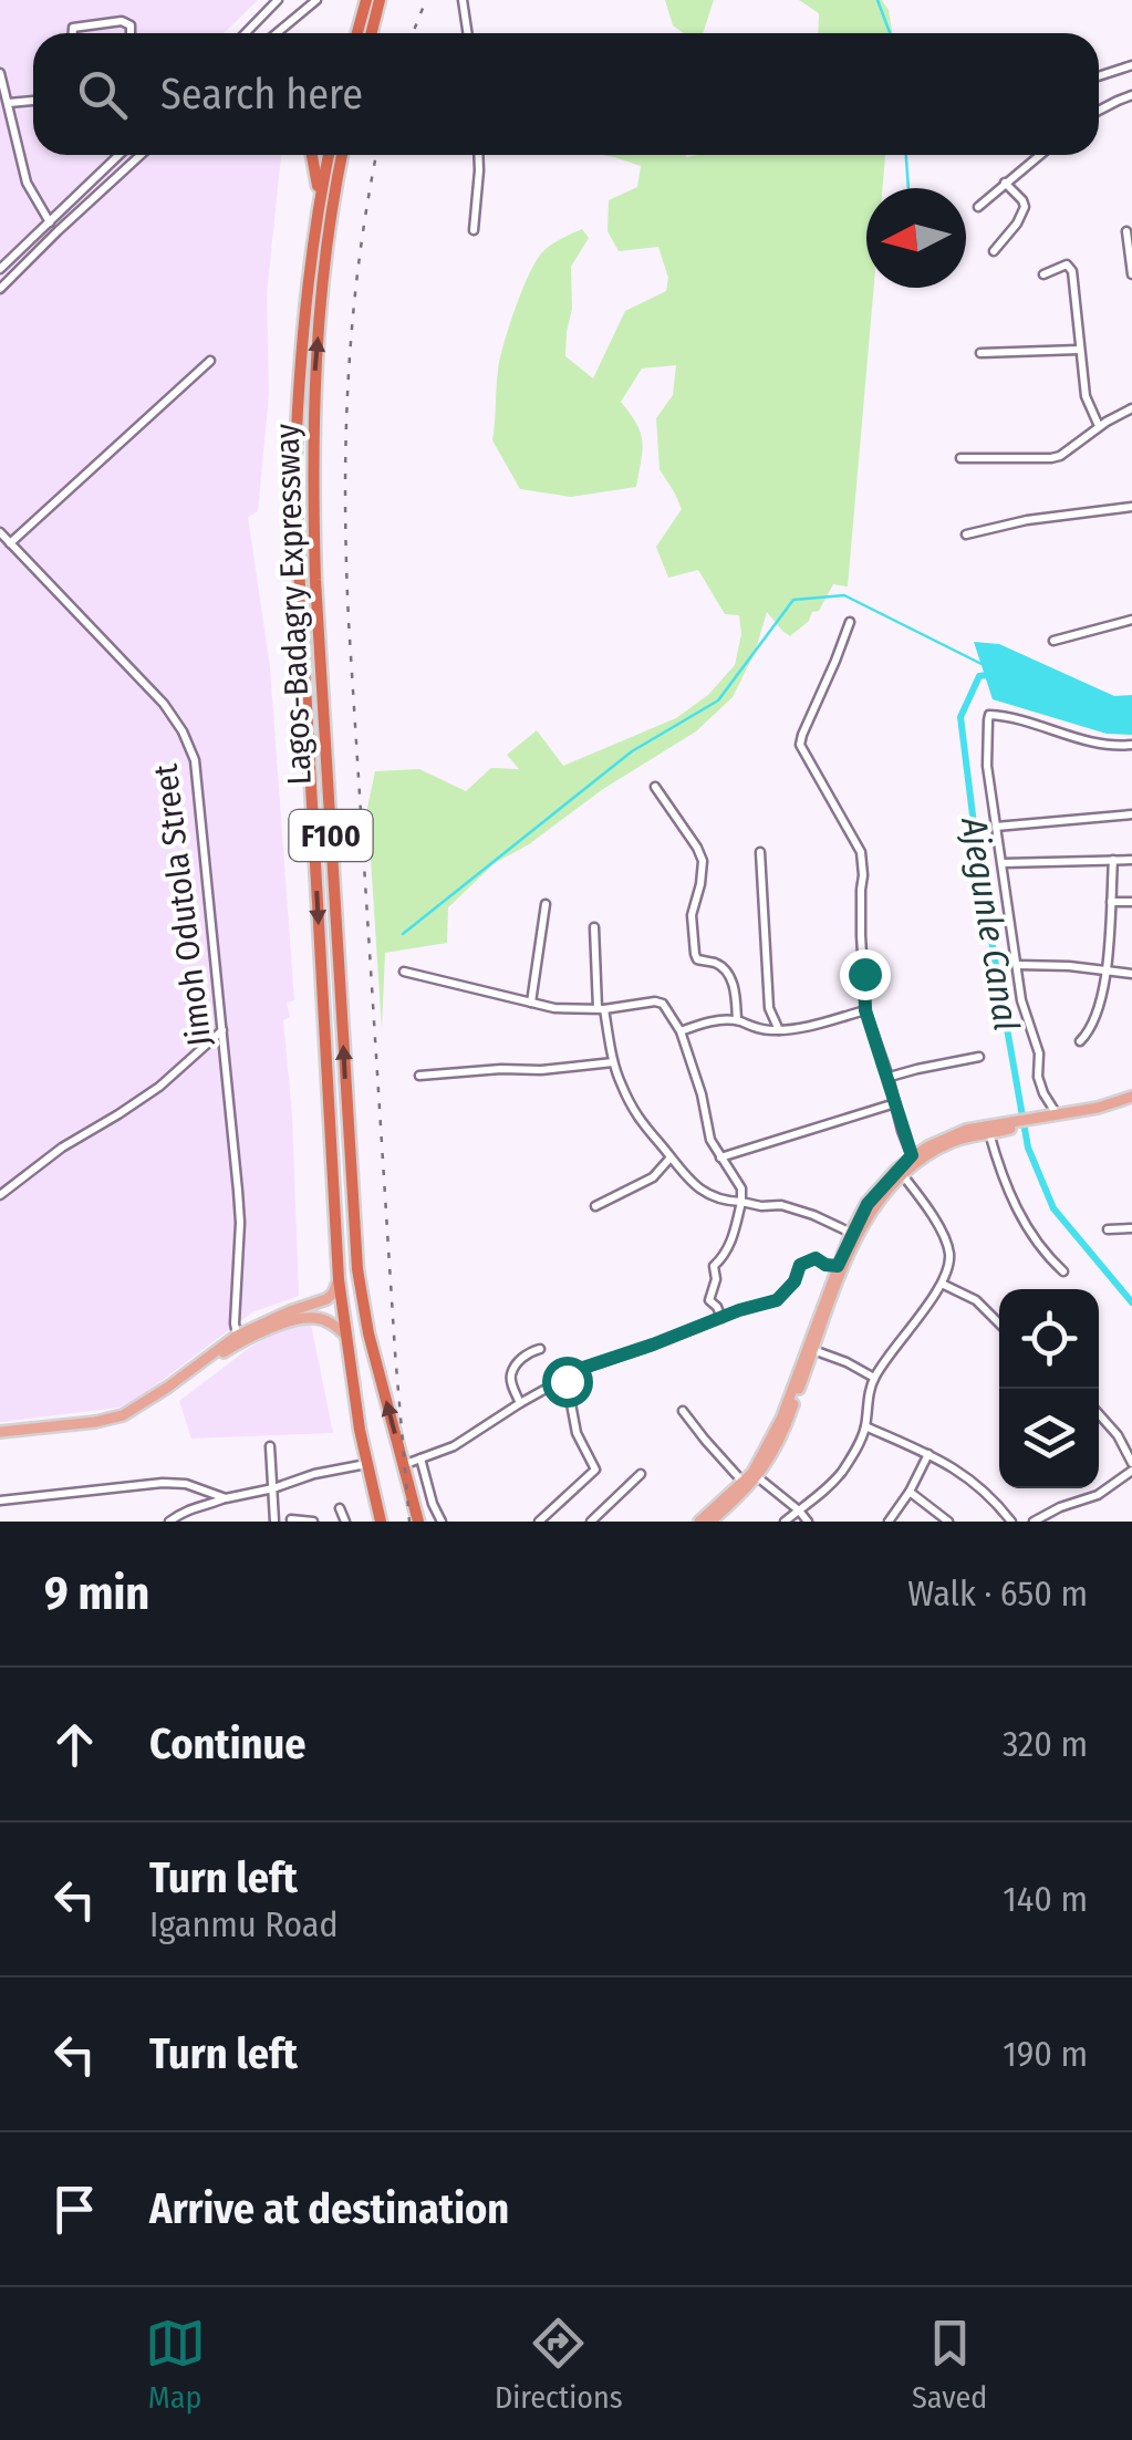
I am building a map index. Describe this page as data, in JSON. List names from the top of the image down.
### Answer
{
  "streets": {
    "highway": ["Lagos-Badagry Expressway", "F100"],
    "street": ["Jimoh Odutola Street"]
  },
  "water": ["Ajegunle Canal"],
  "north": "left",
  "page": {
    "search": "Search here",
    "heading": ["9 min", "Walk · 650 m"],
    "list": [
      ["Continue", "320 m"],
      ["Turn left", "Iganmu Road", "140 m"],
      ["Turn left", "190 m"],
      "Arrive at destination"
    ],
    "nav": ["Map", "Directions", "Saved"]
  }
}
